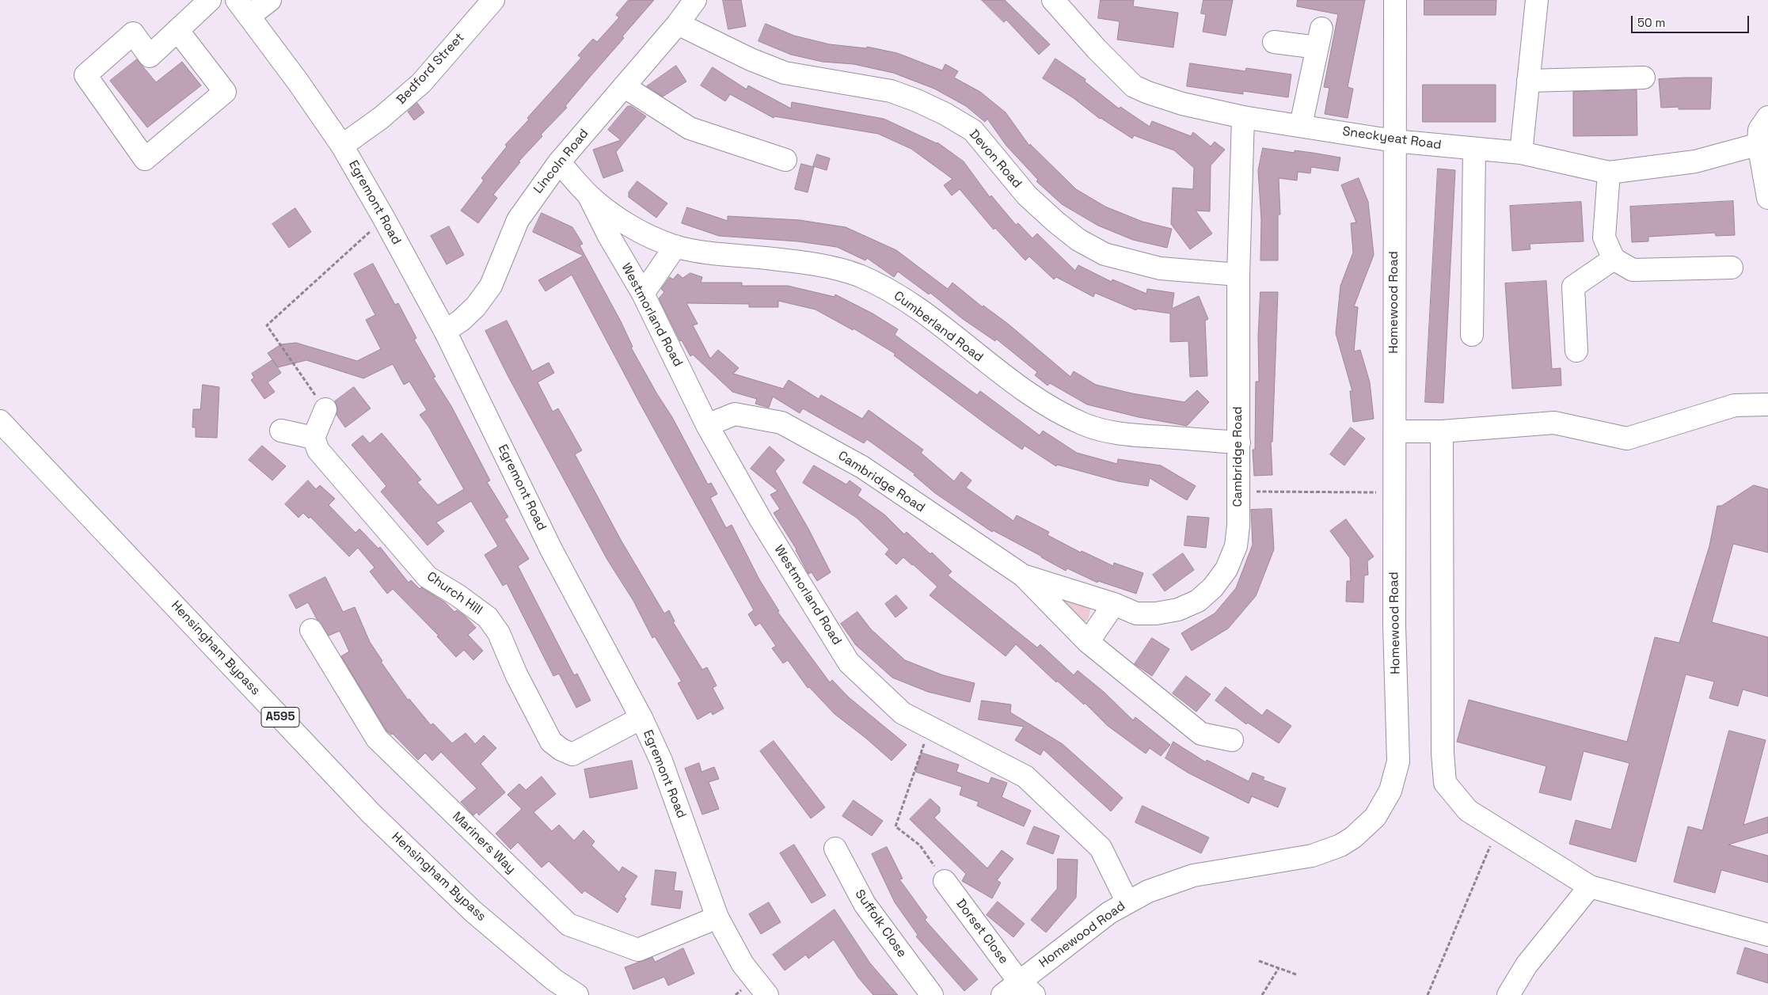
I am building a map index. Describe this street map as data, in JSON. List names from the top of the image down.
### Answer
{
  "streets": {
    "main road": [
      "Bedford Street",
      "Sneckyeat Road",
      "Devon Road",
      "Lincoln Road",
      "Egremont Road",
      "Homewood Road",
      "Westmorland Road",
      "Cumberland Road",
      "Cambridge Road",
      "Church Hill",
      "Hensingham Bypass",
      "A595",
      "Mariners Way",
      "Suffolk Close",
      "Dorset Close"
    ]
  },
  "crossings": [
    ["Bedford Street", "Egremont Road"],
    ["Sneckyeat Road", "Homewood Road"],
    ["Sneckyeat Road", "Cambridge Road"],
    ["Devon Road", "Lincoln Road"],
    ["Devon Road", "Cambridge Road"],
    ["Lincoln Road", "Egremont Road"],
    ["Lincoln Road", "Cumberland Road"],
    ["Egremont Road", "Church Hill"],
    ["Egremont Road", "Mariners Way"],
    ["Homewood Road", "Westmorland Road"],
    ["Homewood Road", "Dorset Close"],
    ["Westmorland Road", "Cumberland Road"],
    ["Westmorland Road", "Cambridge Road"],
    ["Cumberland Road", "Cambridge Road"]
  ],
  "scale_bar": "50 m"
}
